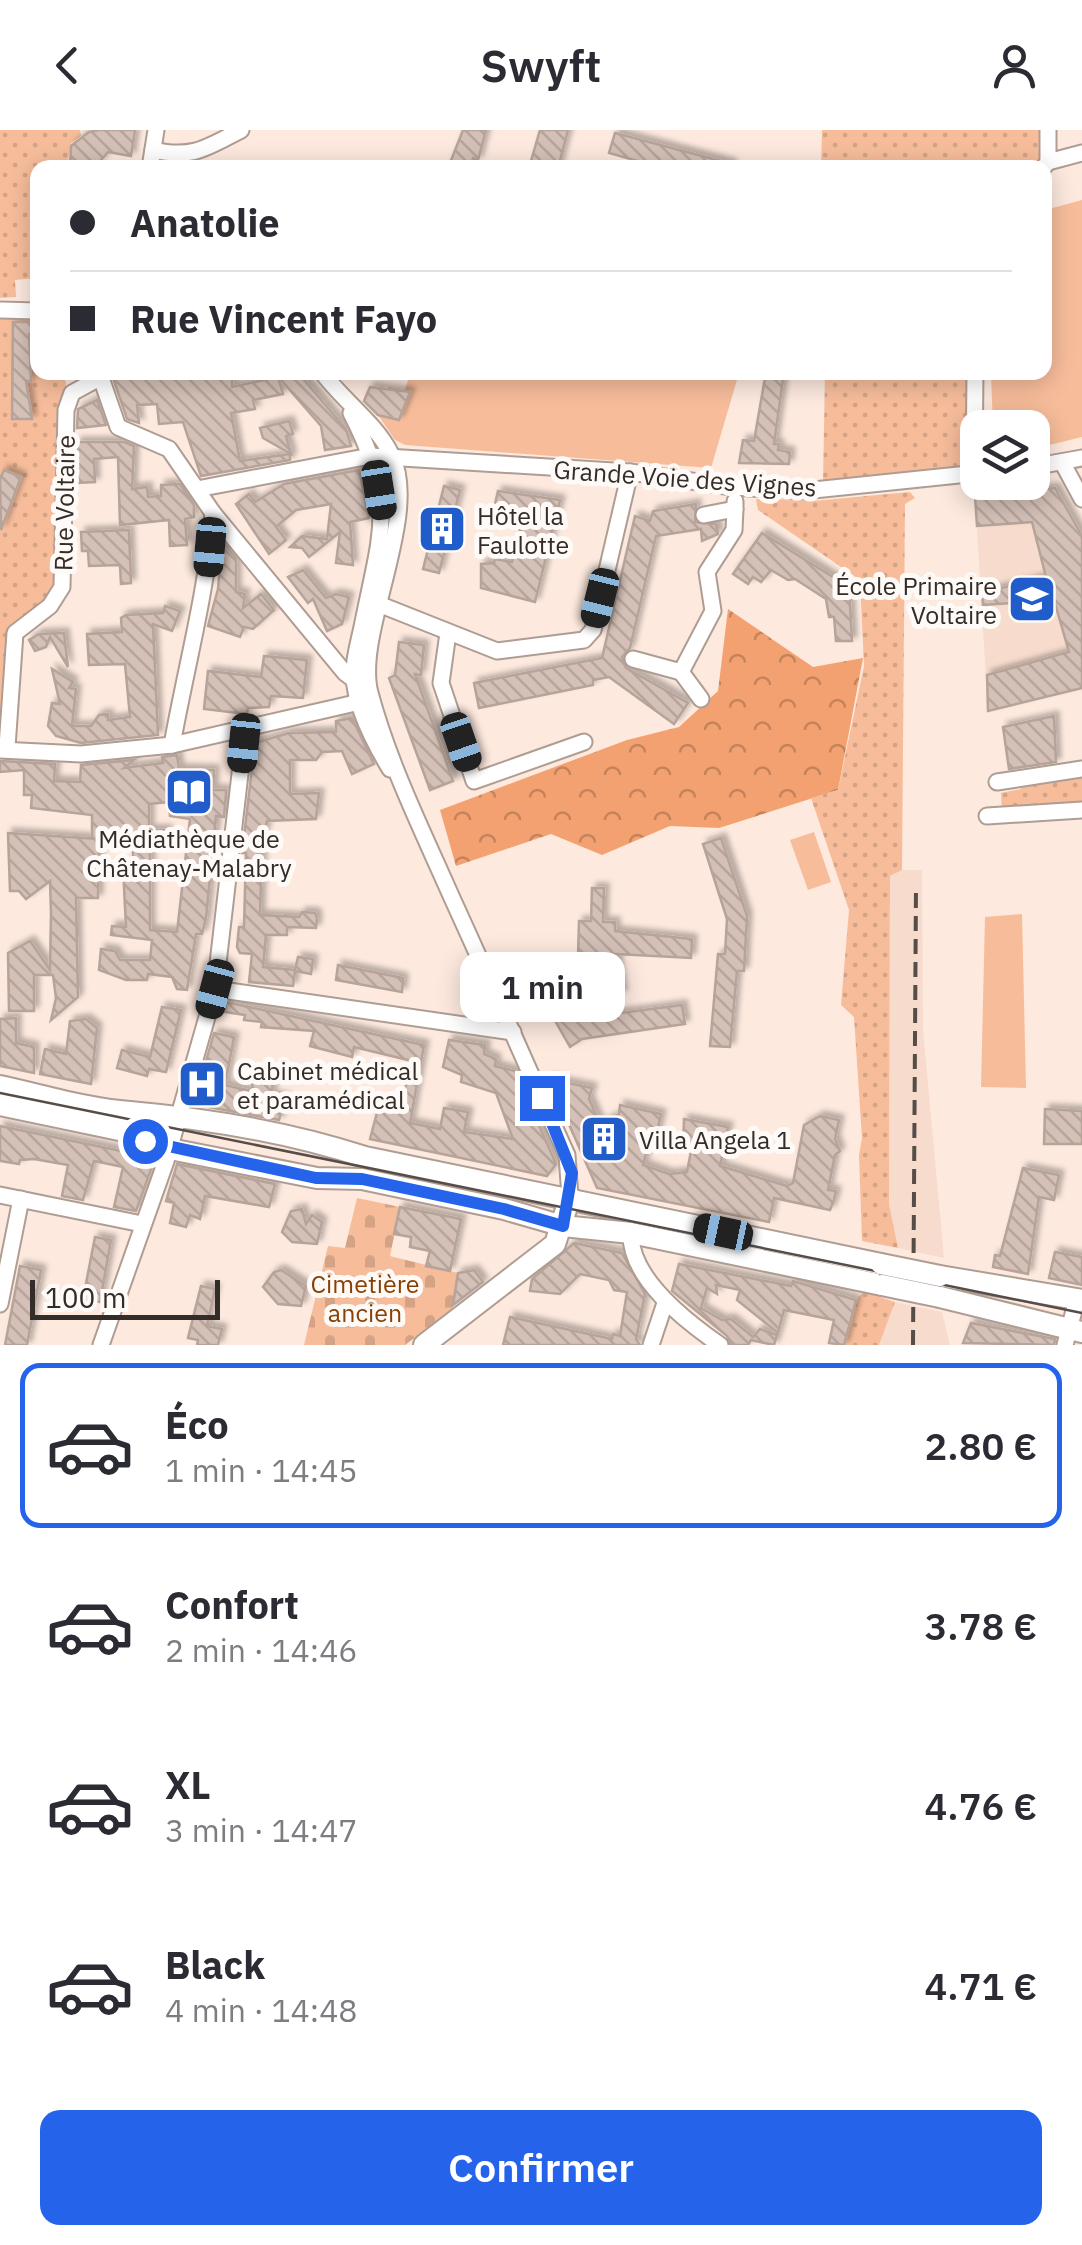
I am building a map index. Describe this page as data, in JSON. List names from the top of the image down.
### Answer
{
  "streets": {
    "street": ["Grande Voie des Vignes", "Rue Voltaire"]
  },
  "parks": ["Cimetière ancien"],
  "places": {
    "building": ["Hôtel la Faulotte", "Villa Angela 1"],
    "school or university": ["École Primaire Voltaire"],
    "library": ["Médiathèque de Châtenay-Malabry"],
    "hospital": ["Cabinet médical et paramédical"]
  },
  "scale_bar": "100 m",
  "page": {
    "header": "Swyft",
    "banner": ["Anatolie", "Rue Vincent Fayo"],
    "bubble": "1 min",
    "scale": "100 m",
    "list": [
      {
        "name": "Éco",
        "note": "1 min · 14:45",
        "value": "2.80 €"
      },
      {
        "name": "Confort",
        "note": "2 min · 14:46",
        "value": "3.78 €"
      },
      {
        "name": "XL",
        "note": "3 min · 14:47",
        "value": "4.76 €"
      },
      {
        "name": "Black",
        "note": "4 min · 14:48",
        "value": "4.71 €"
      }
    ],
    "buttons": "Confirmer"
  }
}
